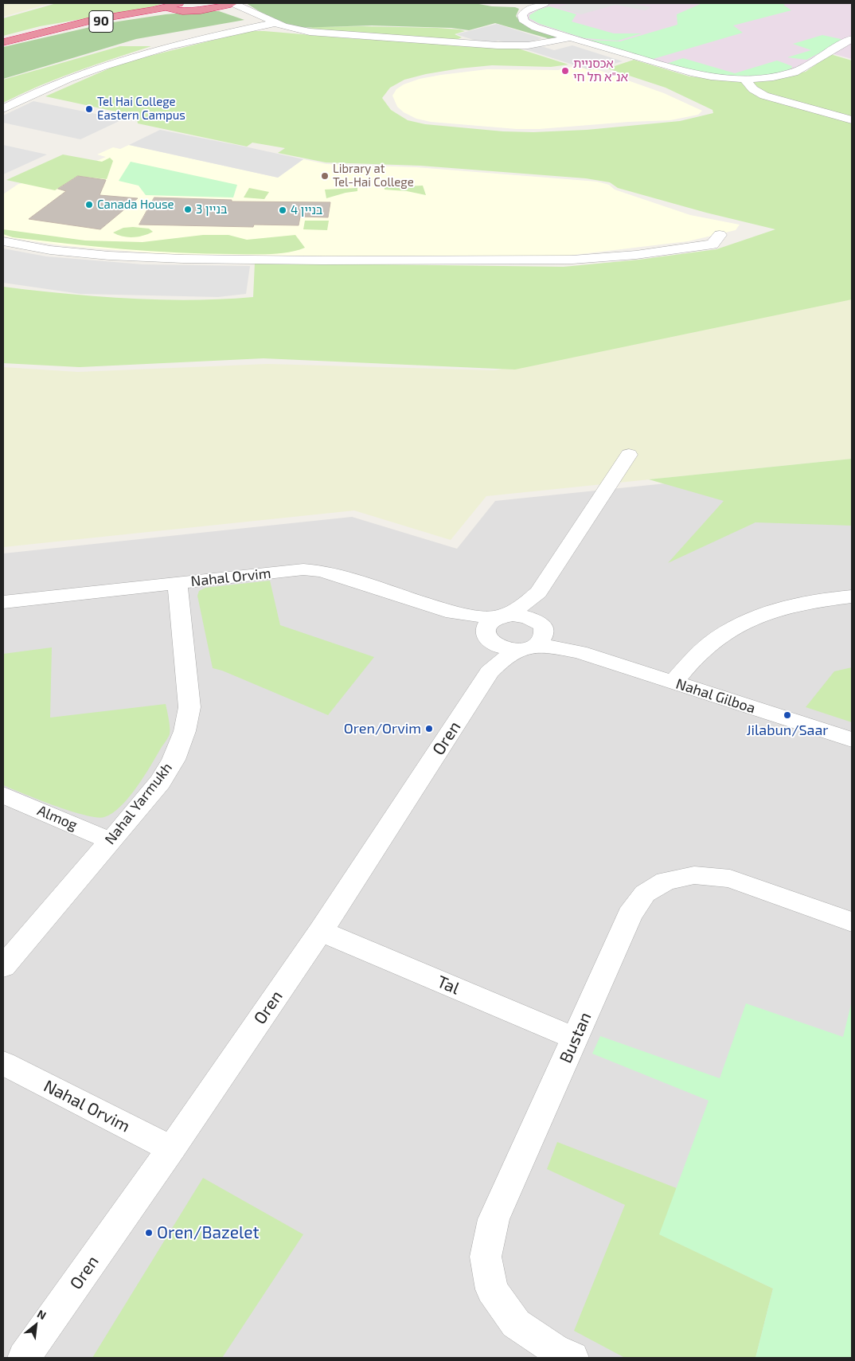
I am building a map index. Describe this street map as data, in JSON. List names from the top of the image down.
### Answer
{
  "streets": {
    "highway": ["90"],
    "street": [
      "Nahal Orvim",
      "Nahal Gilboa",
      "Oren",
      "Nahal Yarmukh",
      "Almog",
      "Tal",
      "Bustan"
    ]
  },
  "crossings": [
    ["Nahal Orvim", "Nahal Gilboa"],
    ["Nahal Orvim", "Oren"],
    ["Nahal Orvim", "Nahal Yarmukh"],
    ["Nahal Gilboa", "Oren"],
    ["Oren", "Tal"],
    ["Nahal Yarmukh", "Almog"],
    ["Tal", "Bustan"]
  ],
  "places": [
    "אכסניית אנ\"א תל חי",
    "Tel Hai College Eastern Campus",
    "Library at Tel-Hai College",
    "Canada House",
    "בניין 3",
    "בניין 4",
    "Jilabun/Saar",
    "Oren/Orvim",
    "Oren/Bazelet"
  ],
  "north": "top right"
}
